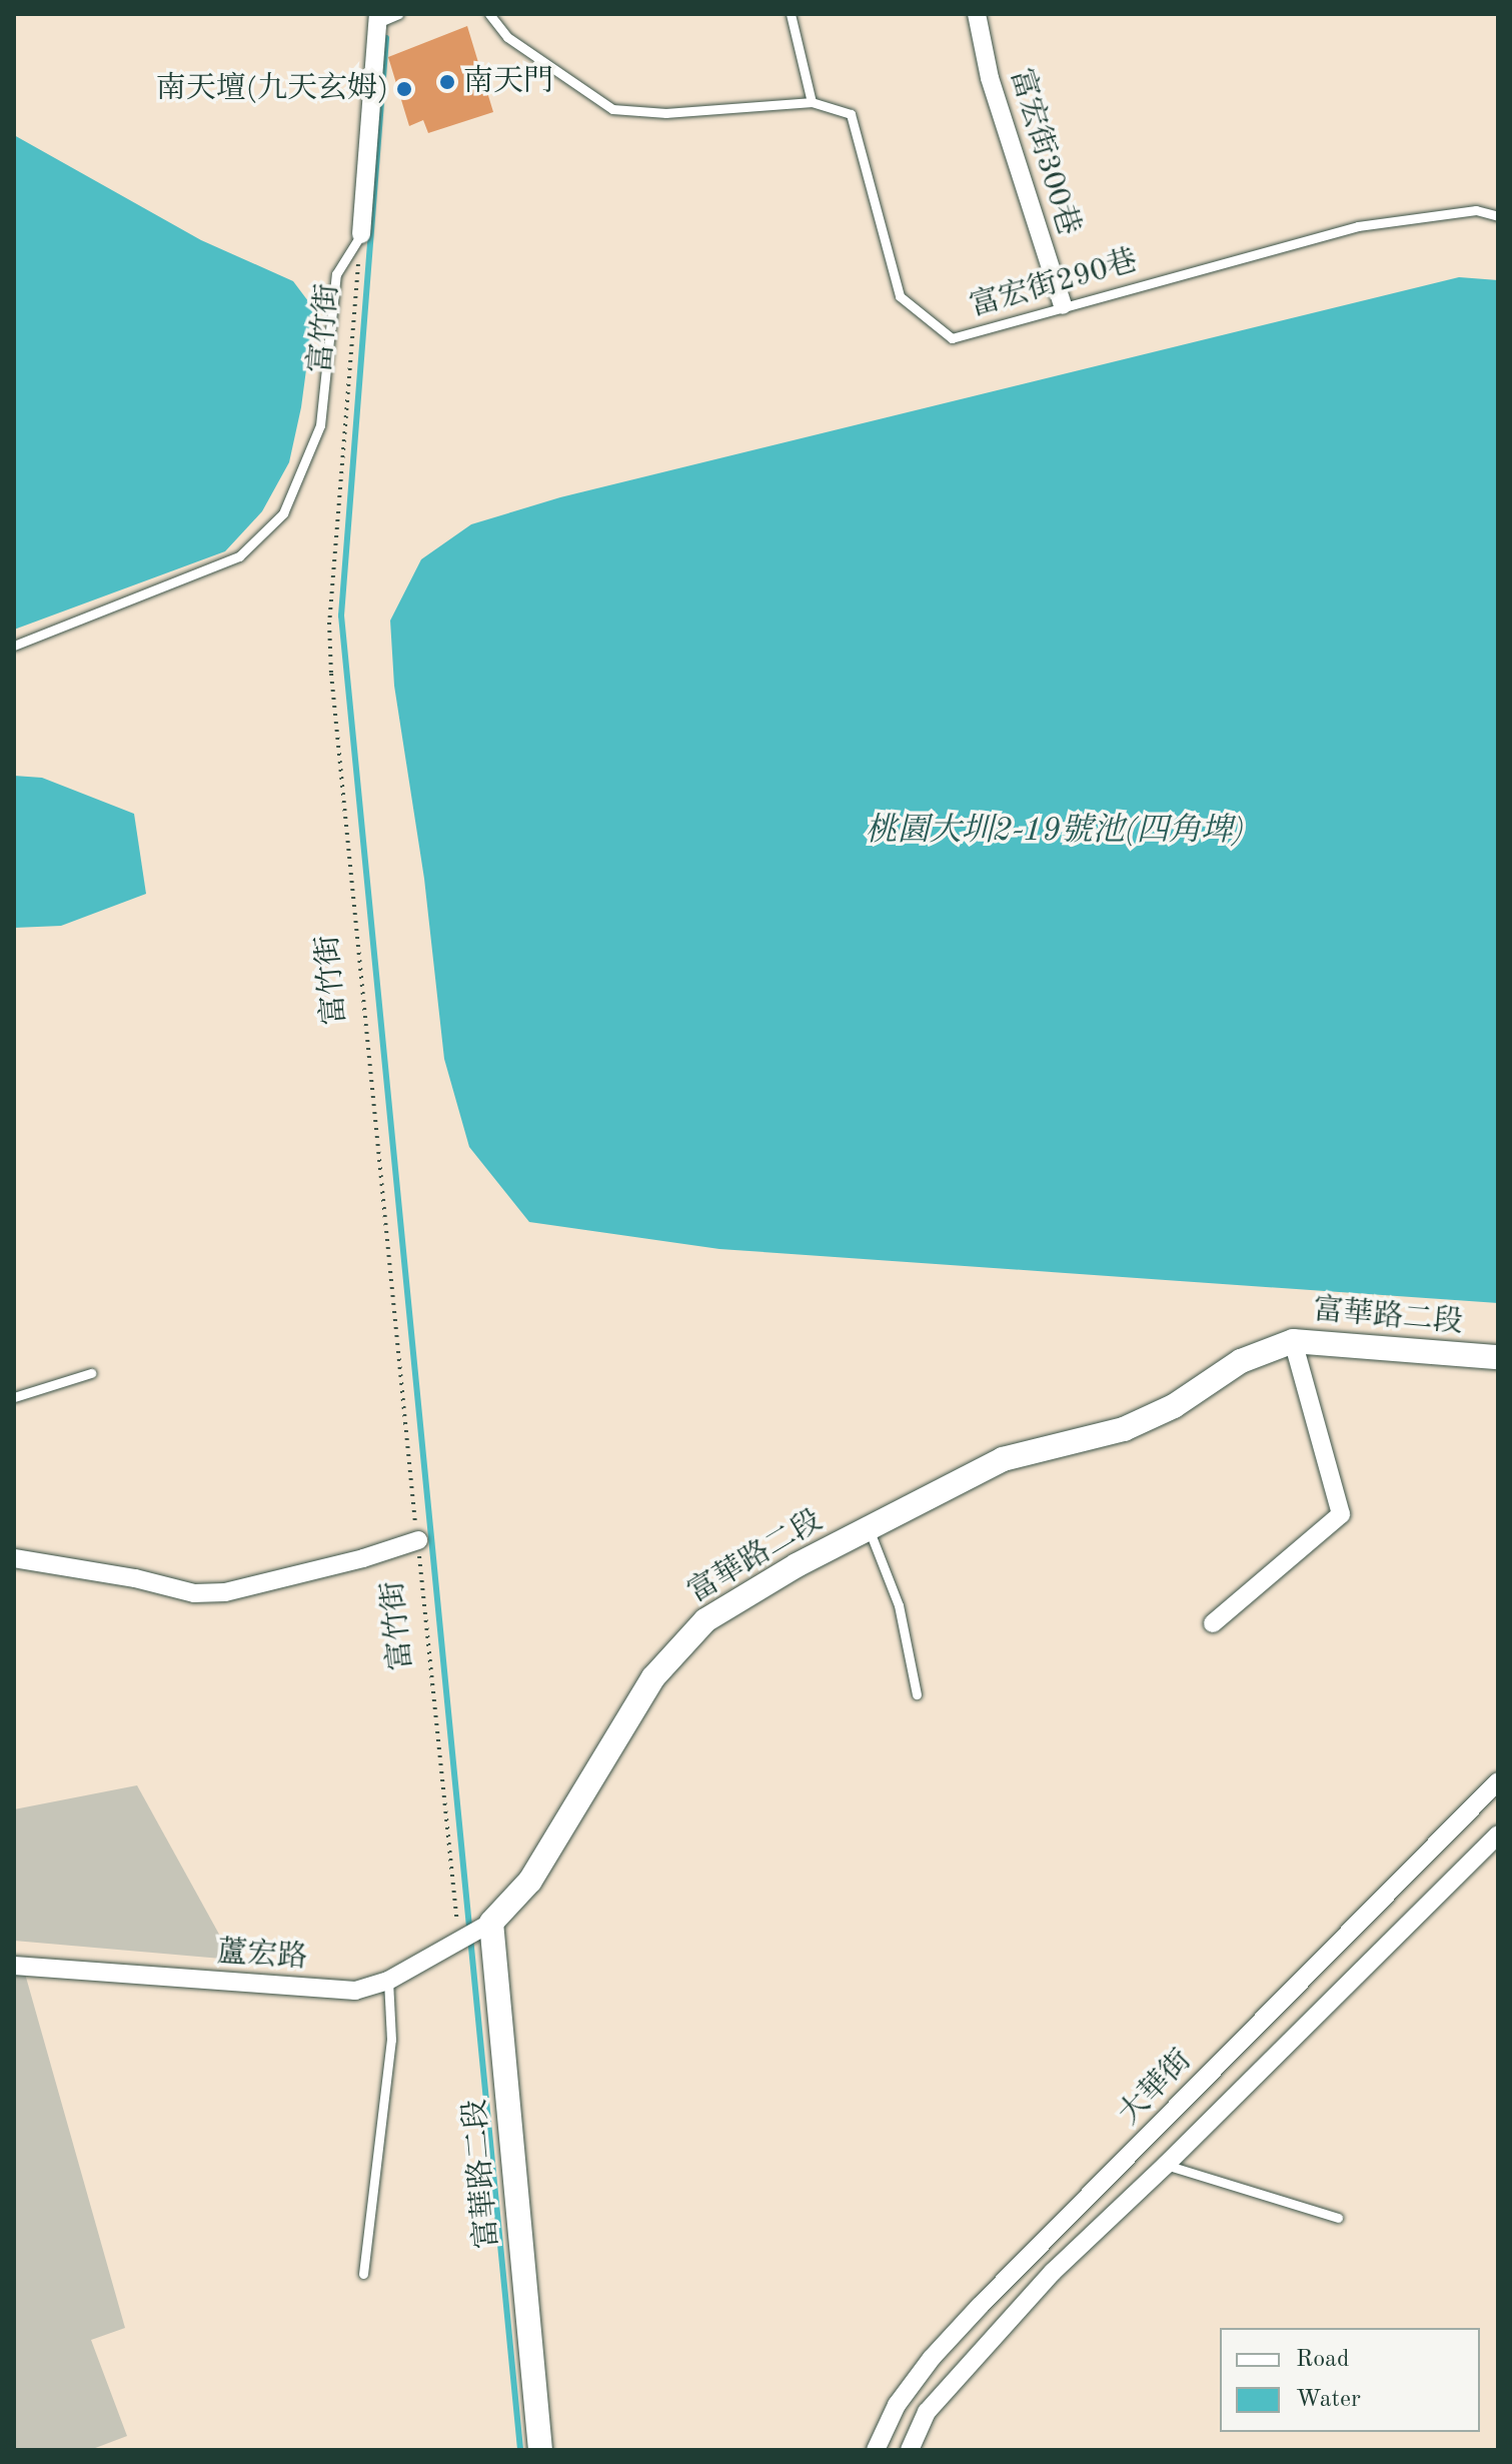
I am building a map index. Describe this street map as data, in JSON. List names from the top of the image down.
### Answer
{
  "streets": {
    "street": [
      "富宏街300巷",
      "富華路二段",
      "蘆宏路",
      "大華街"
    ],
    "lane": ["富宏街290巷"],
    "path": ["富竹街"]
  },
  "crossings": [
    ["富宏街300巷", "富宏街290巷"],
    ["富竹街", "富華路二段"],
    ["富竹街", "蘆宏路"],
    ["富華路二段", "蘆宏路"]
  ],
  "water": ["桃園大圳2-19號池(四角埤)"],
  "places": ["南天門", "南天壇(九天玄姆)"],
  "legend": ["Road", "Water"]
}
